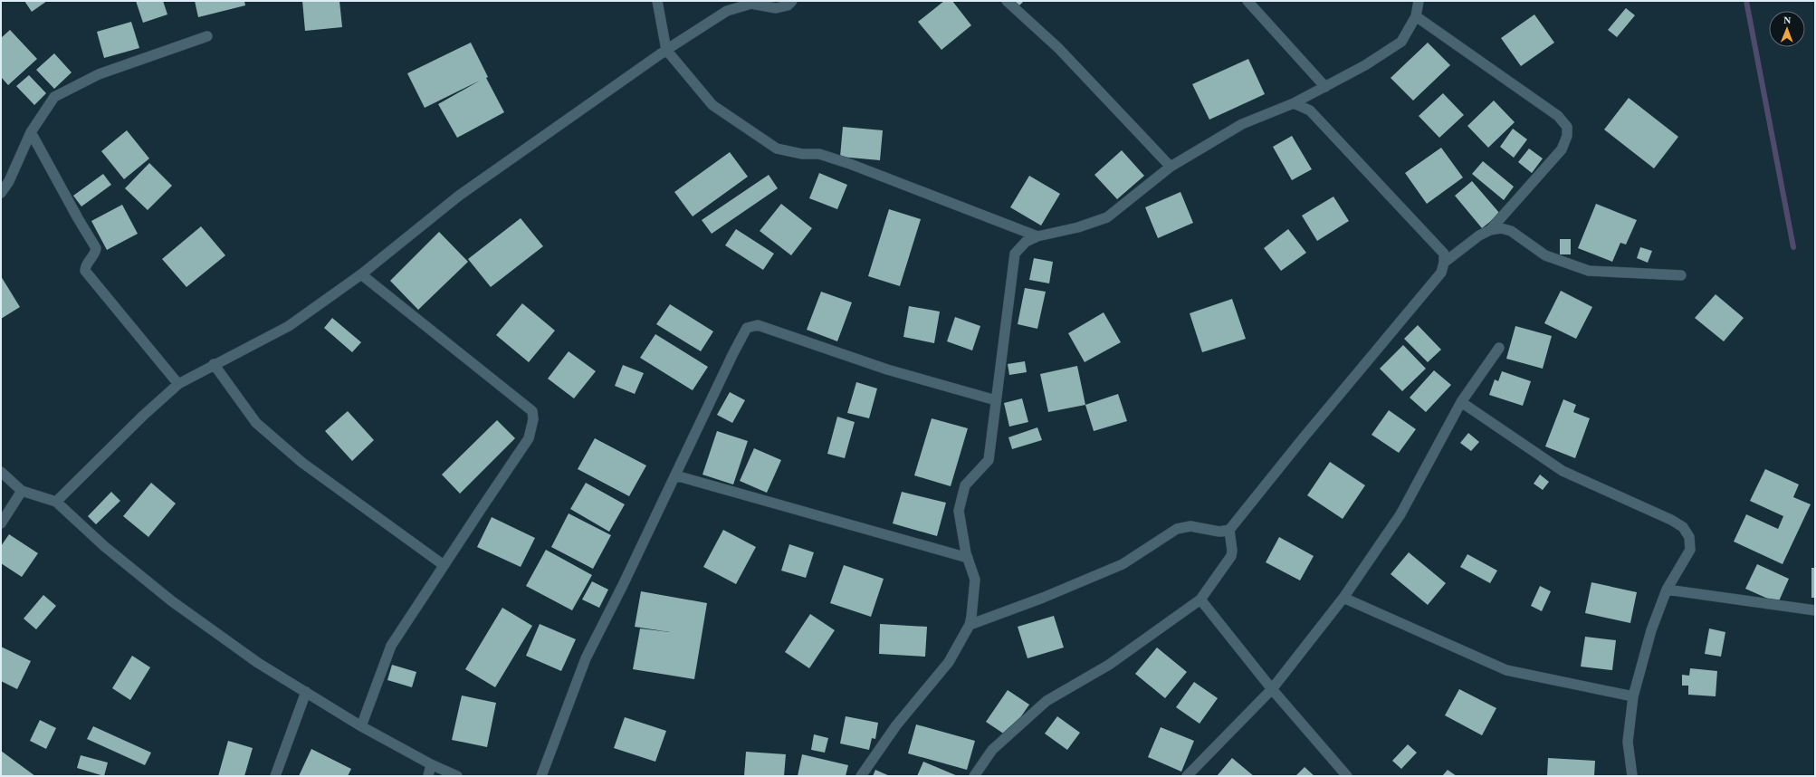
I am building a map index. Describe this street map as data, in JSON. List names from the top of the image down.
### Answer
{
  "north": "top"
}
